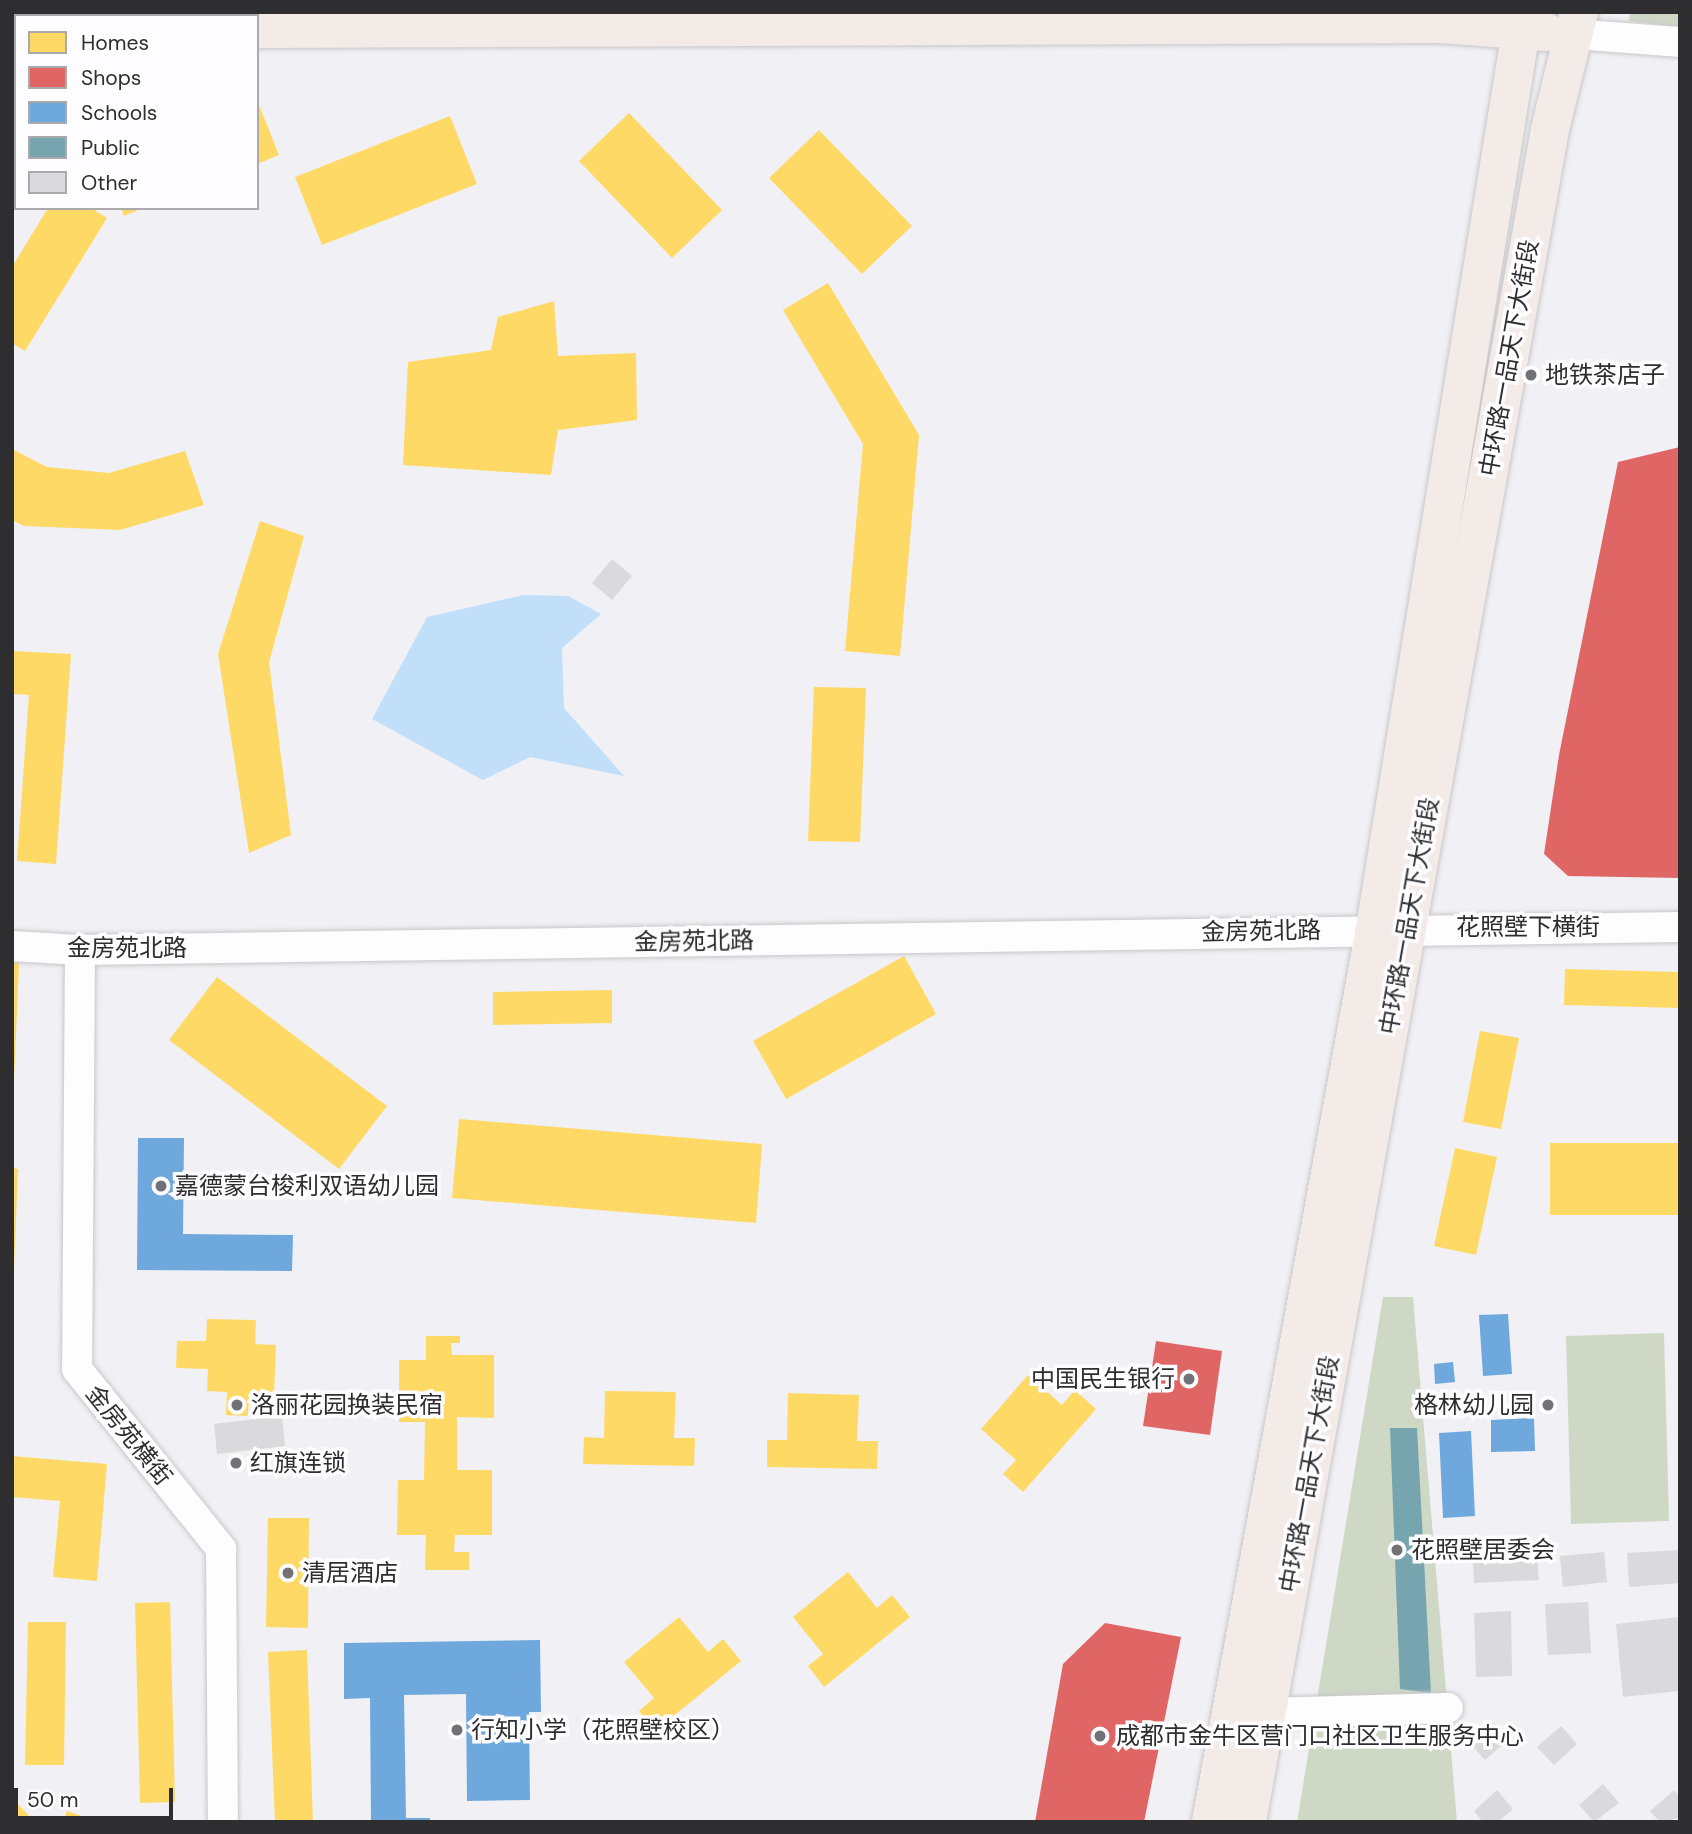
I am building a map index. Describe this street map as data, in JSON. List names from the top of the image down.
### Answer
{
  "streets": {
    "main road": ["中环路一品天下大街段"],
    "street": ["花照壁下横街", "金房苑北路", "金房苑横街"]
  },
  "crossings": [
    ["中环路一品天下大街段", "花照壁下横街"],
    ["中环路一品天下大街段", "金房苑北路"],
    ["花照壁下横街", "金房苑北路"],
    ["金房苑北路", "金房苑横街"]
  ],
  "places": [
    "地铁茶店子",
    "嘉德蒙台梭利双语幼儿园",
    "中国民生银行",
    "洛丽花园换装民宿",
    "格林幼儿园",
    "红旗连锁",
    "花照壁居委会",
    "清居酒店",
    "行知小学（花照壁校区）",
    "成都市金牛区营门口社区卫生服务中心"
  ],
  "legend": [
    "Homes",
    "Shops",
    "Schools",
    "Public",
    "Other"
  ],
  "scale_bar": "50 m"
}
